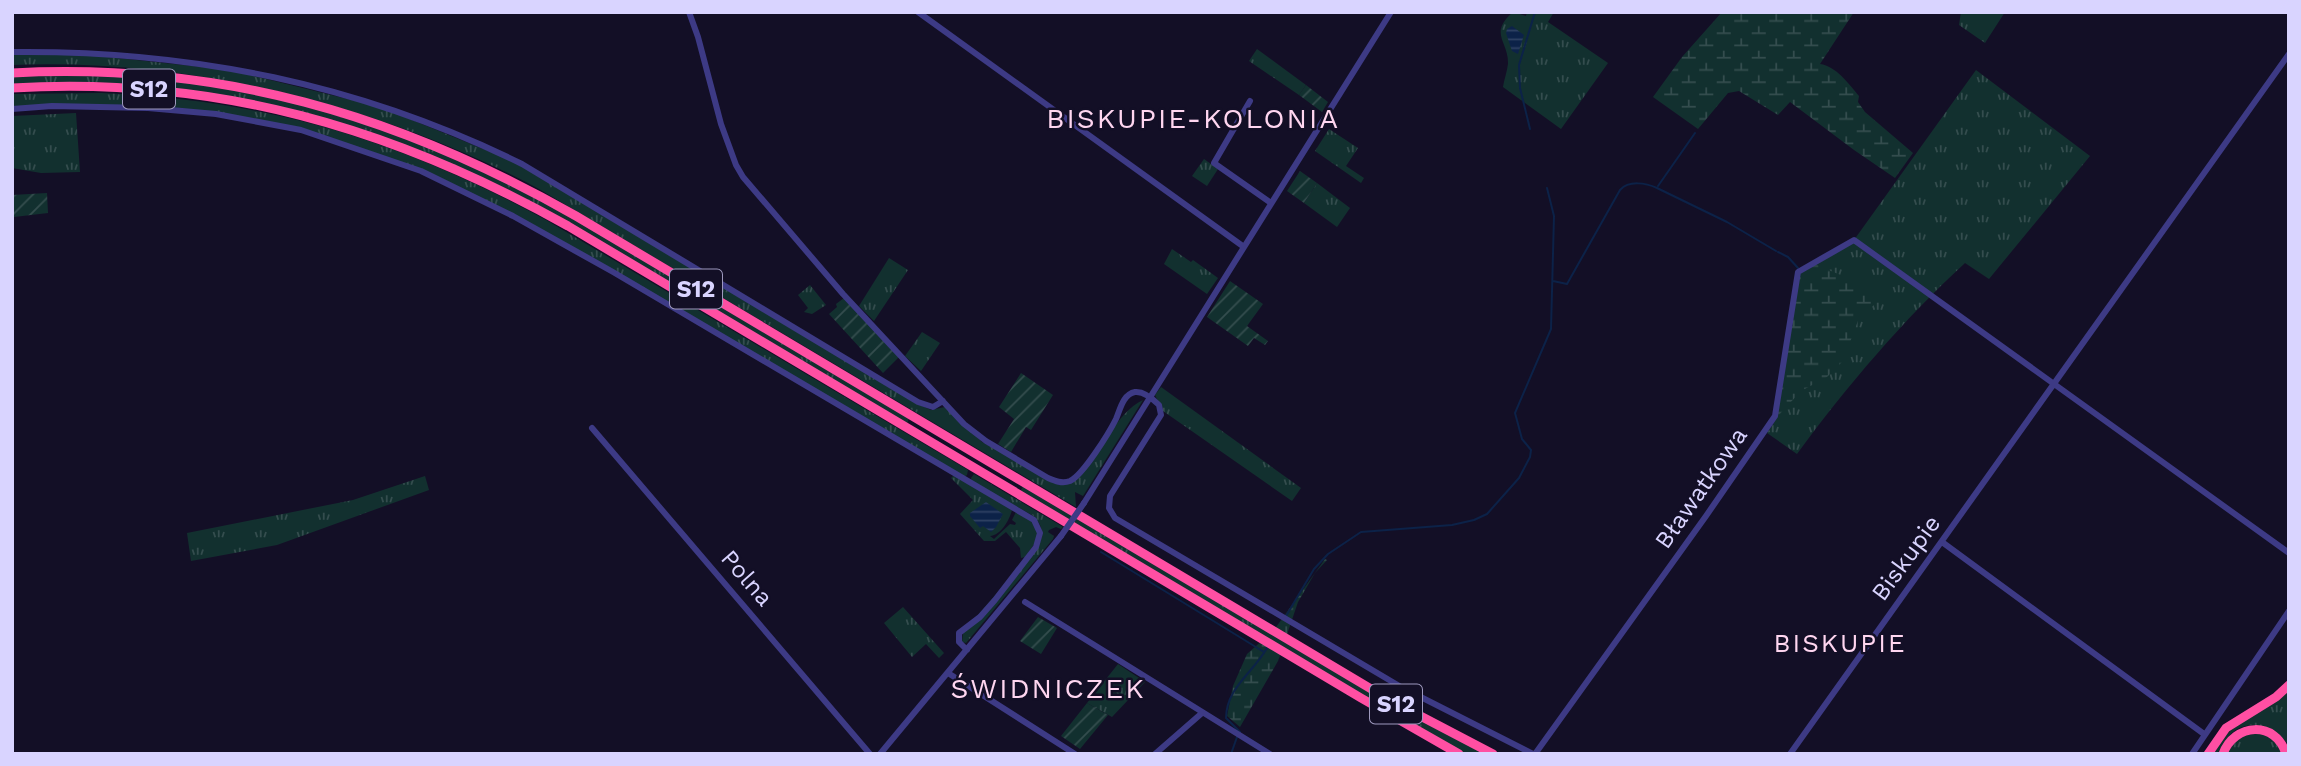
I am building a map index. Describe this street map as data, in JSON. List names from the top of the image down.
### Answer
{
  "streets": {
    "highway": ["S12"],
    "street": ["Bławatkowa", "Biskupie", "Polna"]
  },
  "crossings": [
    ["Bławatkowa", "Biskupie"]
  ],
  "districts": ["BISKUPIE-KOLONIA", "BISKUPIE", "ŚWIDNICZEK"]
}
